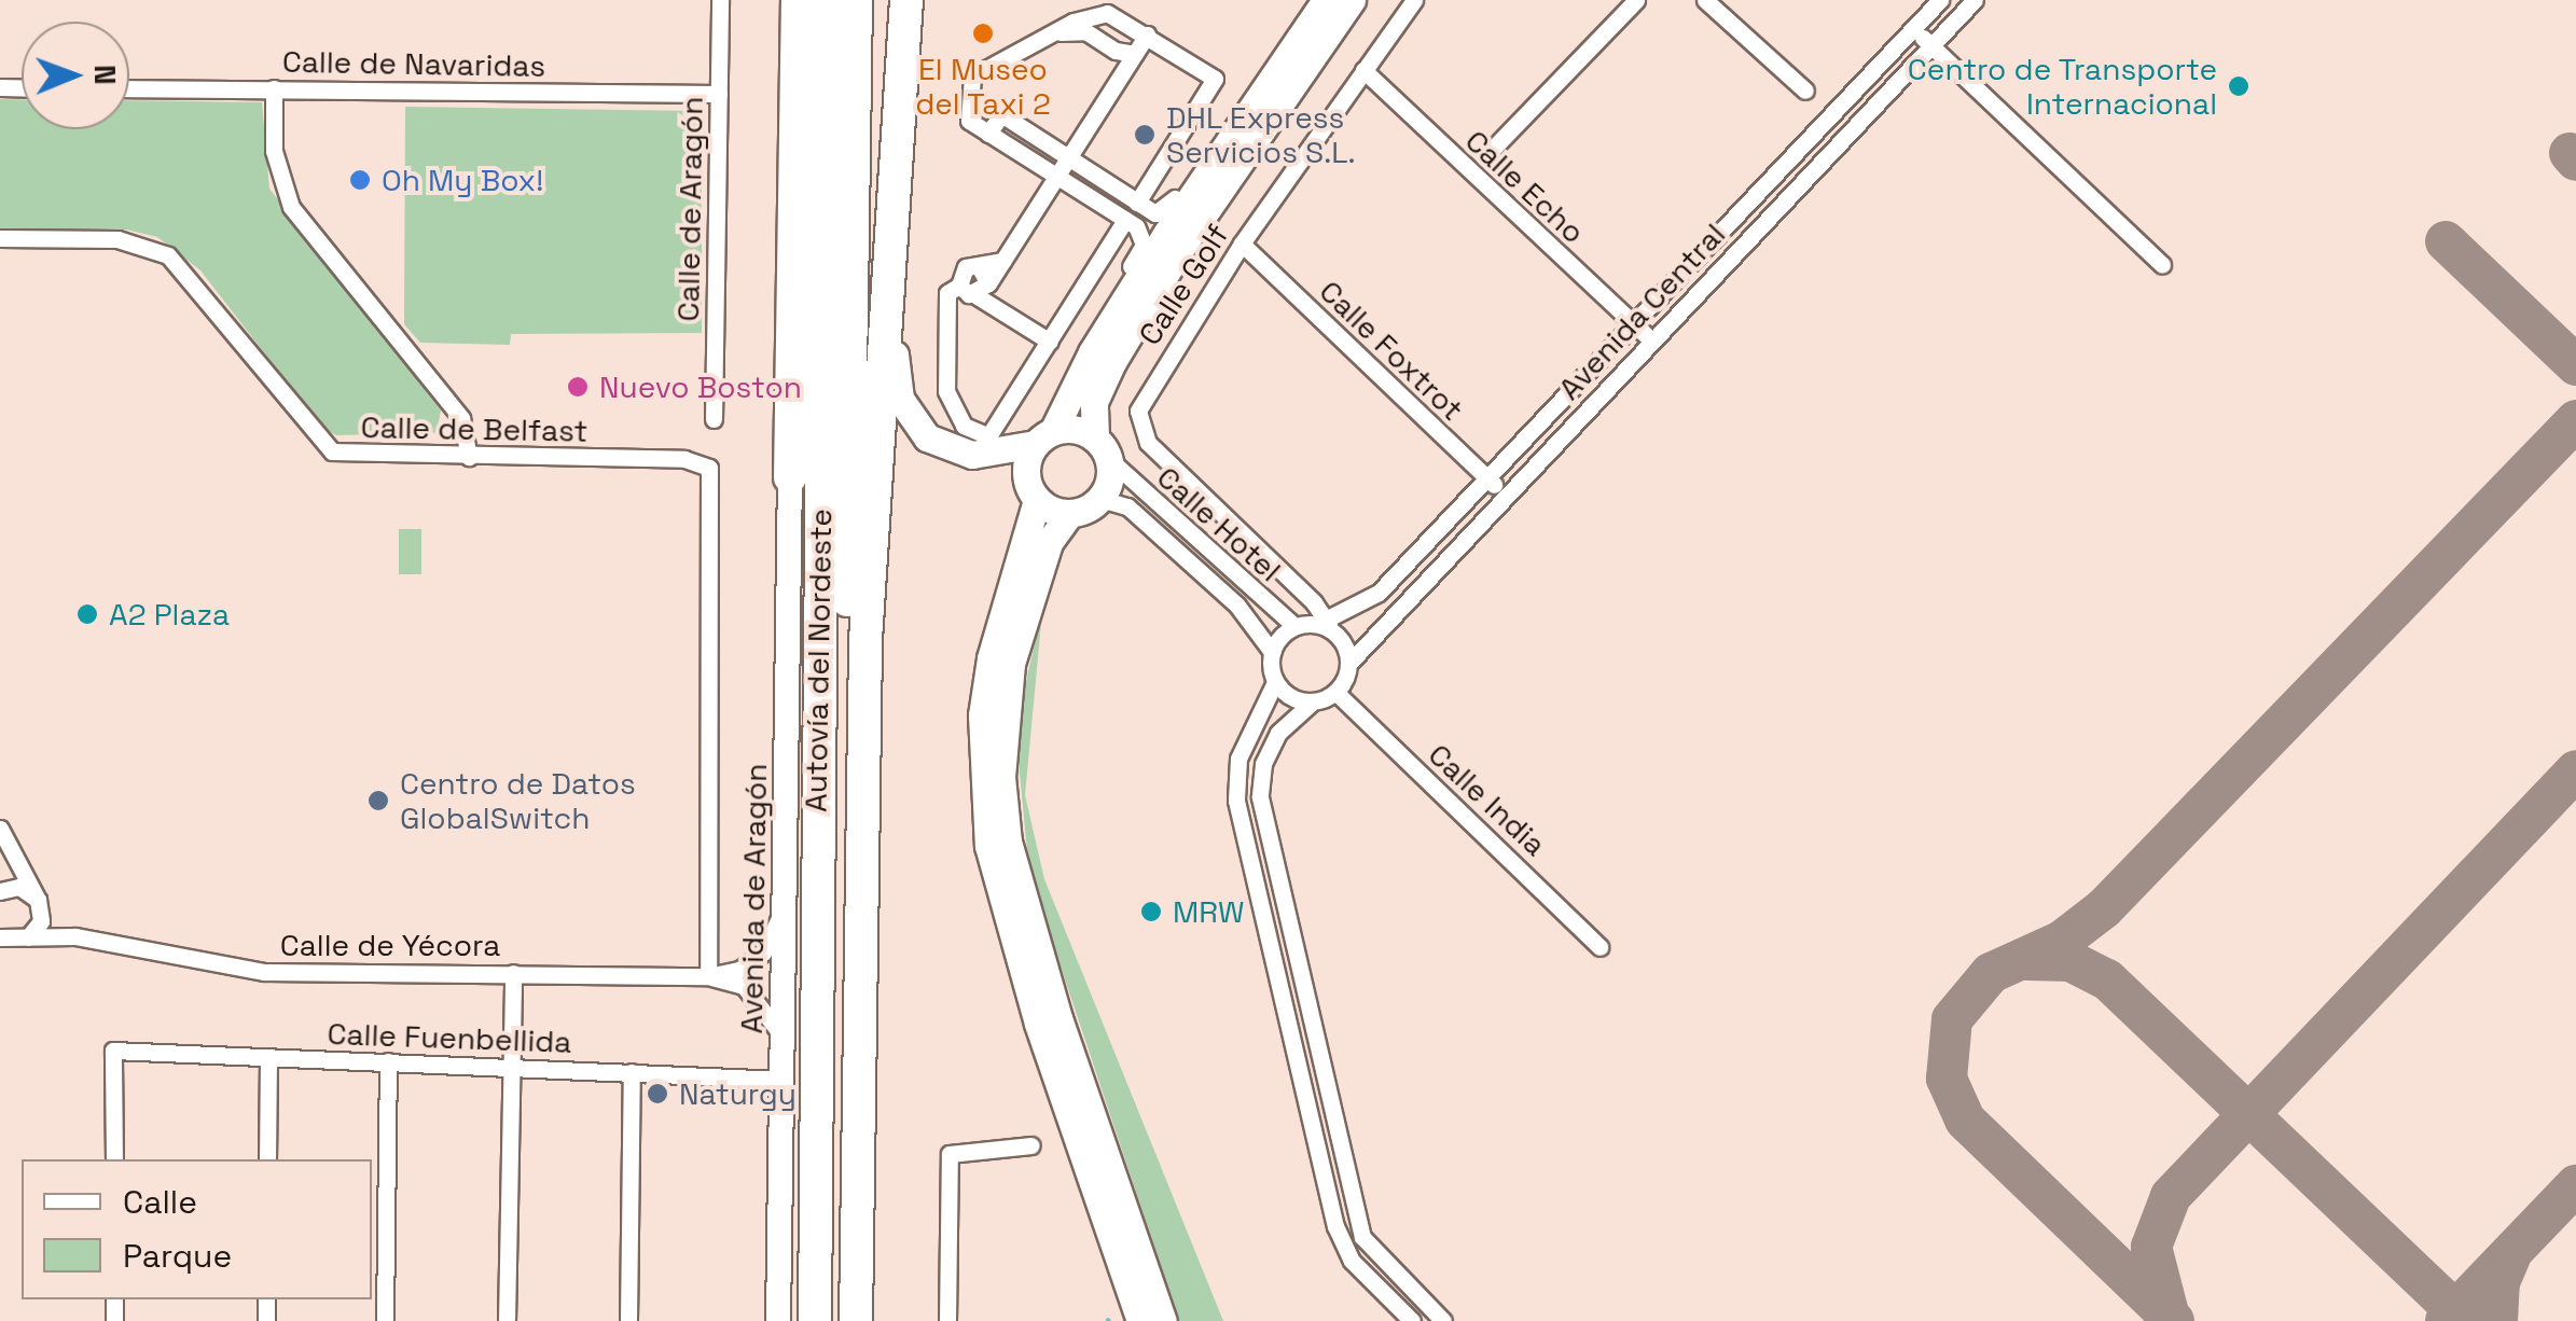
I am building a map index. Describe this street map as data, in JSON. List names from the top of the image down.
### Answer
{
  "streets": {
    "highway": ["Autovía del Nordeste"],
    "street": [
      "Calle de Navaridas",
      "Calle Echo",
      "Calle de Aragón",
      "Calle Golf",
      "Avenida Central",
      "Calle Foxtrot",
      "Calle de Belfast",
      "Calle Hotel",
      "Calle India",
      "Avenida de Aragón",
      "Calle de Yécora",
      "Calle Fuenbellida"
    ]
  },
  "crossings": [
    ["Calle de Navaridas", "Calle de Aragón"],
    ["Calle Echo", "Calle Golf"],
    ["Calle Echo", "Avenida Central"],
    ["Calle Golf", "Avenida Central"],
    ["Calle Golf", "Calle Foxtrot"],
    ["Calle Golf", "Calle Hotel"],
    ["Calle Golf", "Calle India"],
    ["Avenida Central", "Calle Foxtrot"],
    ["Avenida Central", "Calle Hotel"],
    ["Avenida Central", "Calle India"],
    ["Calle de Belfast", "Avenida de Aragón"],
    ["Calle Hotel", "Calle India"],
    ["Avenida de Aragón", "Calle de Yécora"],
    ["Avenida de Aragón", "Calle Fuenbellida"]
  ],
  "places": [
    "El Museo del Taxi 2",
    "Centro de Transporte Internacional",
    "DHL Express Servicios S.L.",
    "Oh My Box!",
    "Nuevo Boston",
    "A2 Plaza",
    "Centro de Datos GlobalSwitch",
    "MRW",
    "Naturgy"
  ],
  "legend": ["Calle", "Parque"],
  "north": "right"
}
